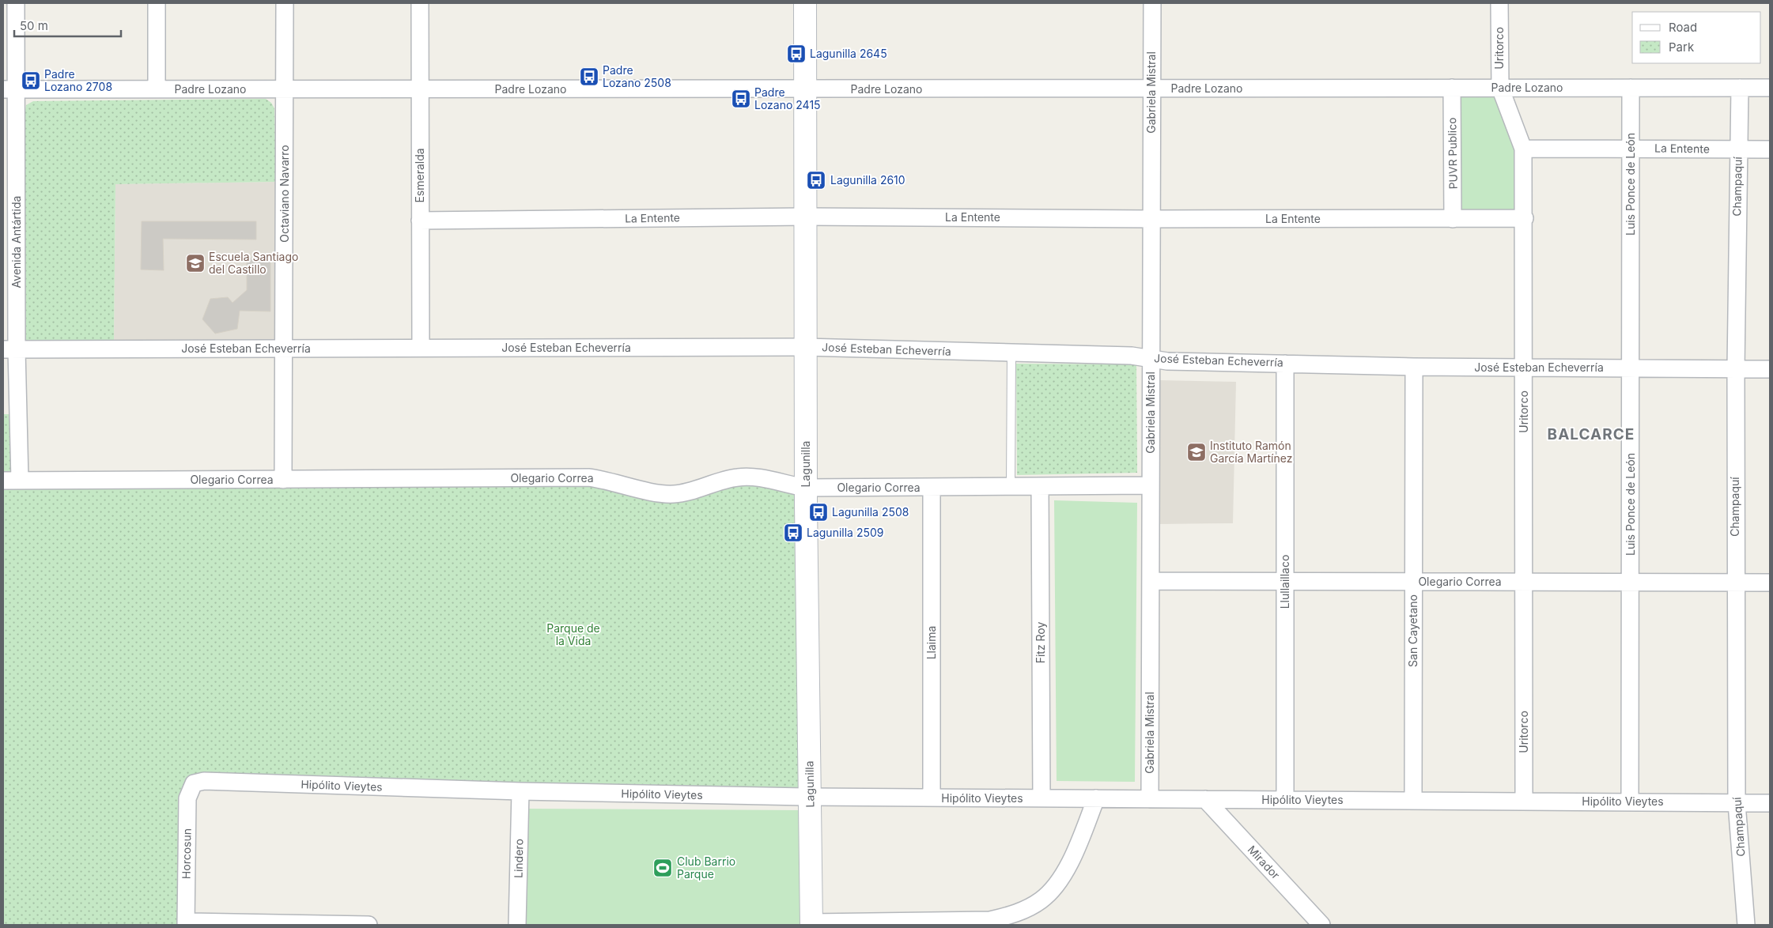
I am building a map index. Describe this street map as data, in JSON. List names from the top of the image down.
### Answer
{
  "streets": {
    "main road": ["Lagunilla"],
    "street": [
      "Uritorco",
      "Padre Lozano",
      "Gabriela Mistral",
      "La Entente",
      "PUVR Publico",
      "Esmeralda",
      "Luis Ponce de León",
      "Champaquí",
      "Octaviano Navarro",
      "Avenida Antártida",
      "José Esteban Echeverría",
      "Olegario Correa",
      "Llullaillaco",
      "San Cayetano",
      "Llaima",
      "Fitz Roy",
      "Hipólito Vieytes",
      "Horcosun",
      "Lindero",
      "Mirador"
    ]
  },
  "crossings": [
    ["Uritorco", "Padre Lozano"],
    ["Uritorco", "La Entente"],
    ["Uritorco", "José Esteban Echeverría"],
    ["Uritorco", "Olegario Correa"],
    ["Uritorco", "Hipólito Vieytes"],
    ["Padre Lozano", "Gabriela Mistral"],
    ["Padre Lozano", "PUVR Publico"],
    ["Padre Lozano", "Esmeralda"],
    ["Padre Lozano", "Luis Ponce de León"],
    ["Padre Lozano", "Champaquí"],
    ["Padre Lozano", "Octaviano Navarro"],
    ["Padre Lozano", "Avenida Antártida"],
    ["Padre Lozano", "Lagunilla"],
    ["Gabriela Mistral", "La Entente"],
    ["Gabriela Mistral", "José Esteban Echeverría"],
    ["Gabriela Mistral", "Olegario Correa"],
    ["Gabriela Mistral", "Hipólito Vieytes"],
    ["La Entente", "PUVR Publico"],
    ["La Entente", "Esmeralda"],
    ["La Entente", "Luis Ponce de León"],
    ["La Entente", "Champaquí"],
    ["La Entente", "Lagunilla"],
    ["Esmeralda", "José Esteban Echeverría"],
    ["Luis Ponce de León", "José Esteban Echeverría"],
    ["Luis Ponce de León", "Olegario Correa"],
    ["Luis Ponce de León", "Hipólito Vieytes"],
    ["Champaquí", "José Esteban Echeverría"],
    ["Champaquí", "Olegario Correa"],
    ["Champaquí", "Hipólito Vieytes"],
    ["Octaviano Navarro", "José Esteban Echeverría"],
    ["Octaviano Navarro", "Olegario Correa"],
    ["Avenida Antártida", "José Esteban Echeverría"],
    ["Avenida Antártida", "Olegario Correa"],
    ["José Esteban Echeverría", "Lagunilla"],
    ["José Esteban Echeverría", "Llullaillaco"],
    ["José Esteban Echeverría", "San Cayetano"],
    ["Lagunilla", "Olegario Correa"],
    ["Lagunilla", "Hipólito Vieytes"],
    ["Olegario Correa", "Llullaillaco"],
    ["Olegario Correa", "San Cayetano"],
    ["Olegario Correa", "Llaima"],
    ["Olegario Correa", "Fitz Roy"],
    ["Llullaillaco", "Hipólito Vieytes"],
    ["San Cayetano", "Hipólito Vieytes"],
    ["Llaima", "Hipólito Vieytes"],
    ["Fitz Roy", "Hipólito Vieytes"],
    ["Hipólito Vieytes", "Horcosun"],
    ["Hipólito Vieytes", "Lindero"],
    ["Hipólito Vieytes", "Mirador"]
  ],
  "districts": ["BALCARCE"],
  "parks": ["Parque de la Vida"],
  "places": {
    "bus stop": [
      "Lagunilla 2645",
      "Padre Lozano 2508",
      "Padre Lozano 2708",
      "Padre Lozano 2415",
      "Lagunilla 2610",
      "Lagunilla 2508",
      "Lagunilla 2509"
    ],
    "school or university": ["Escuela Santiago del Castillo", "Instituto Ramón García Martínez"],
    "sports": ["Club Barrio Parque"]
  },
  "legend": ["Road", "Park"],
  "scale_bar": "50 m"
}
